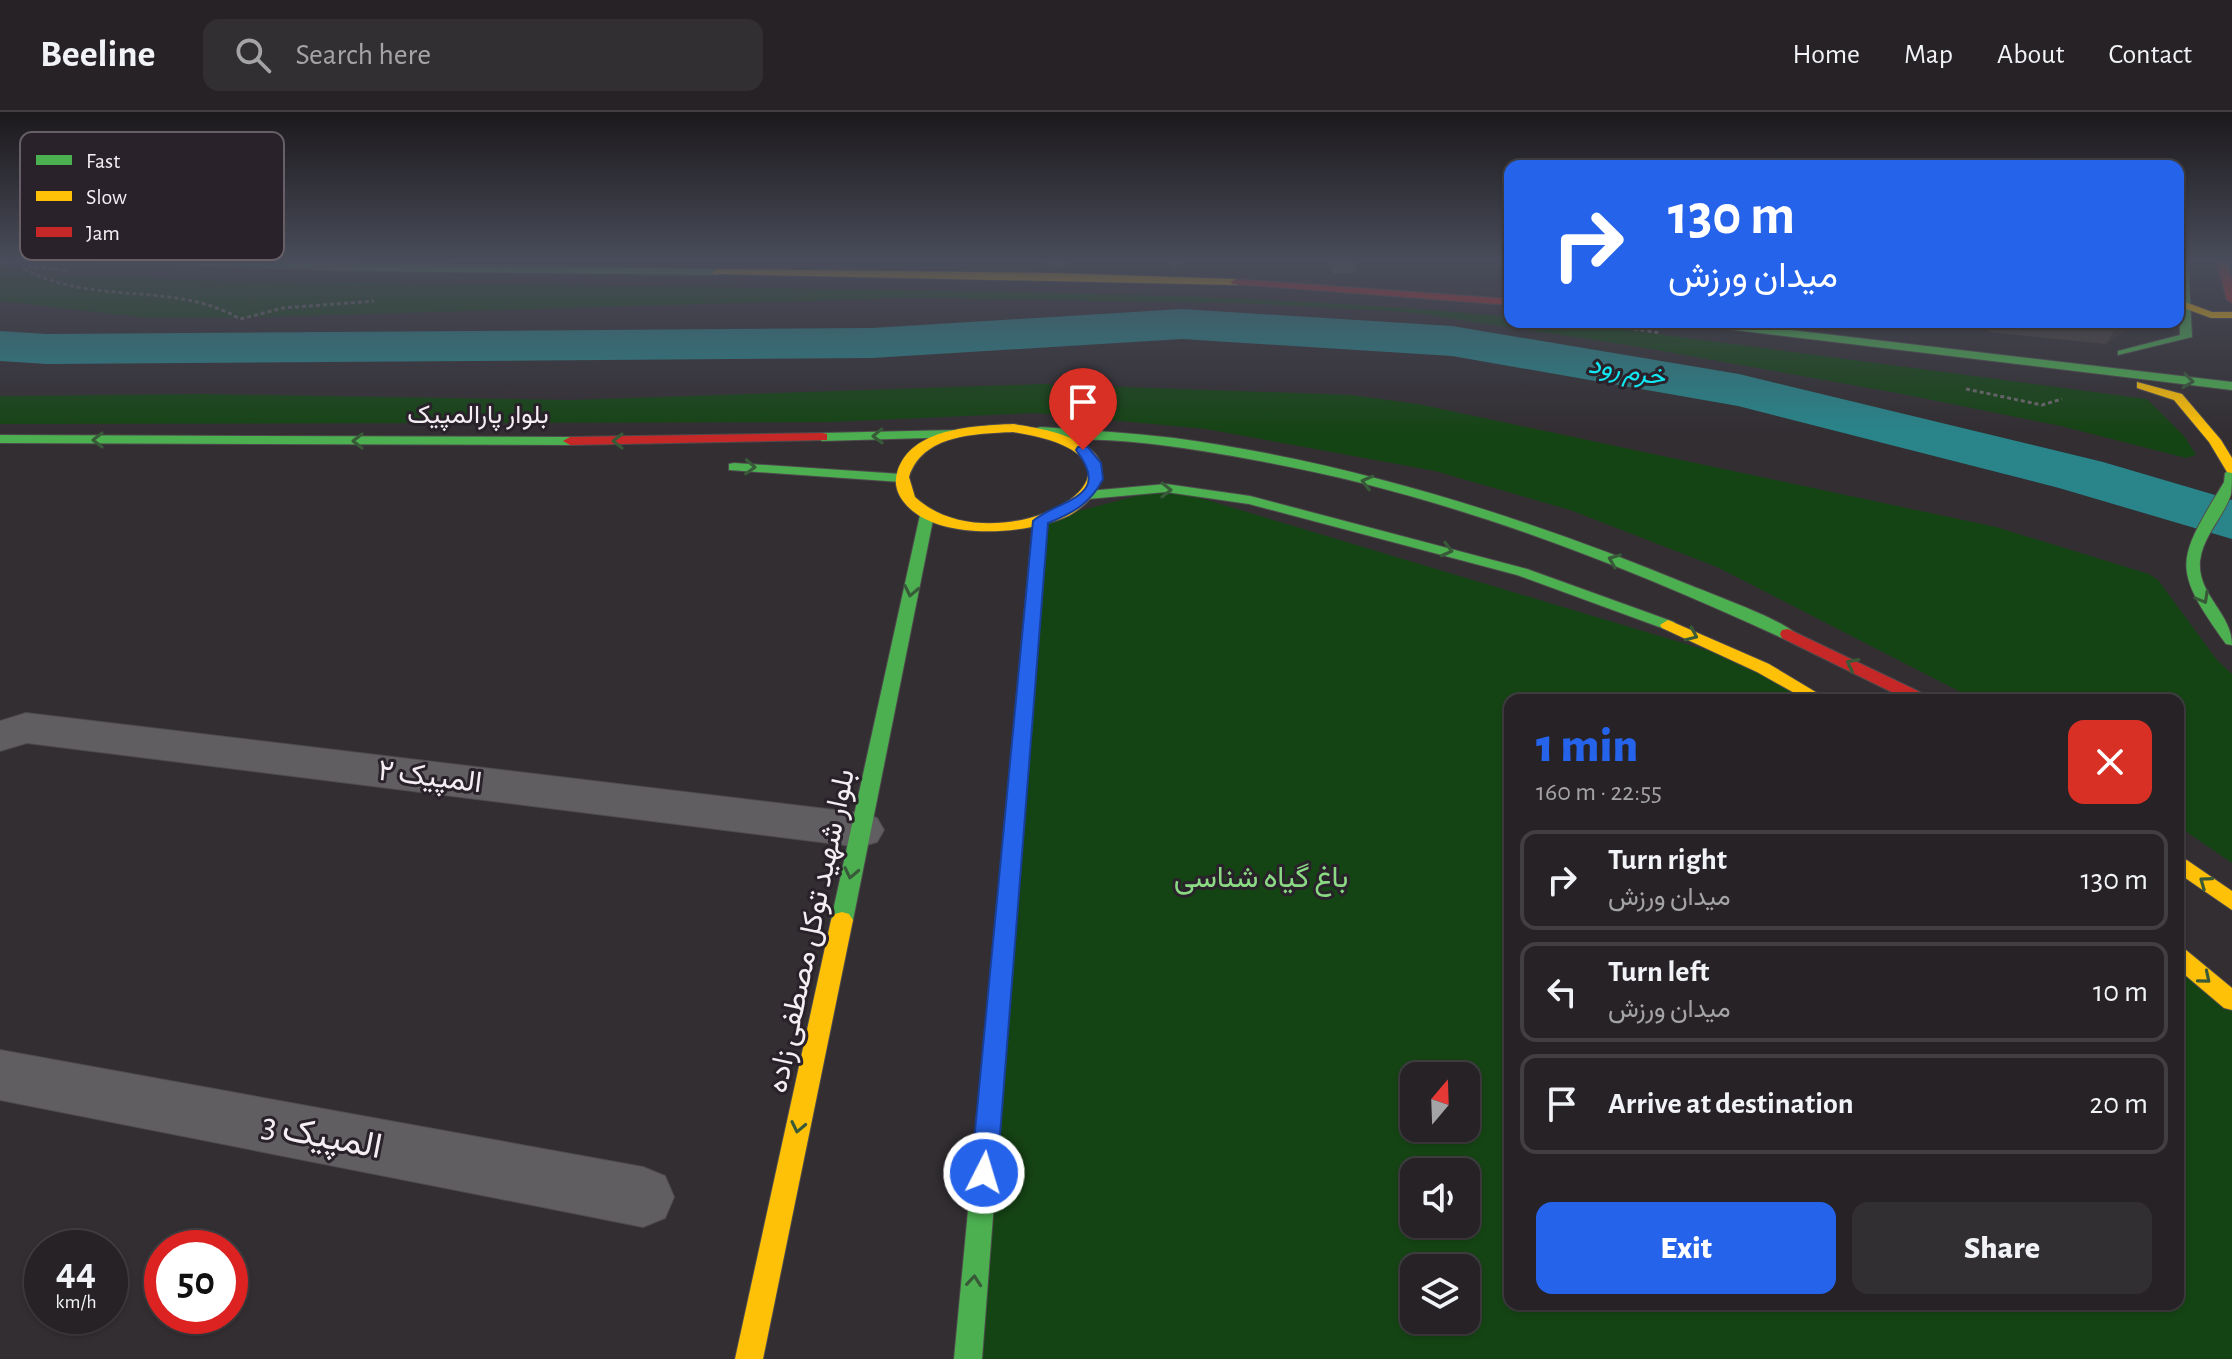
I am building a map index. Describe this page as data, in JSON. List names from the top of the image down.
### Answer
{
  "streets": {
    "main road": ["بلوار پارالمپیک", "بلوار شهید توکل مصطفی زاده"],
    "street": ["المپیک ۲", "المپیک 3"]
  },
  "crossings": [
    ["المپیک ۲", "بلوار شهید توکل مصطفی زاده"]
  ],
  "water": ["خرم رود"],
  "parks": ["باغ گیاه شناسی"],
  "legend": ["Fast", "Slow", "Jam"],
  "north": "top",
  "page": {
    "header": "Beeline",
    "search": "Search here",
    "nav": [
      "Home",
      "Map",
      "About",
      "Contact"
    ],
    "turn": ["130 m", "میدان ورزش"],
    "heading": ["1 min", "160 m · 22:55"],
    "list": [
      {
        "name": "Turn right",
        "note": "میدان ورزش",
        "value": "130 m"
      },
      {
        "name": "Turn left",
        "note": "میدان ورزش",
        "value": "10 m"
      },
      {
        "name": "Arrive at destination",
        "value": "20 m"
      }
    ],
    "buttons": ["Exit", "Share"],
    "speed": "44 km/h",
    "limit": "50"
  }
}
